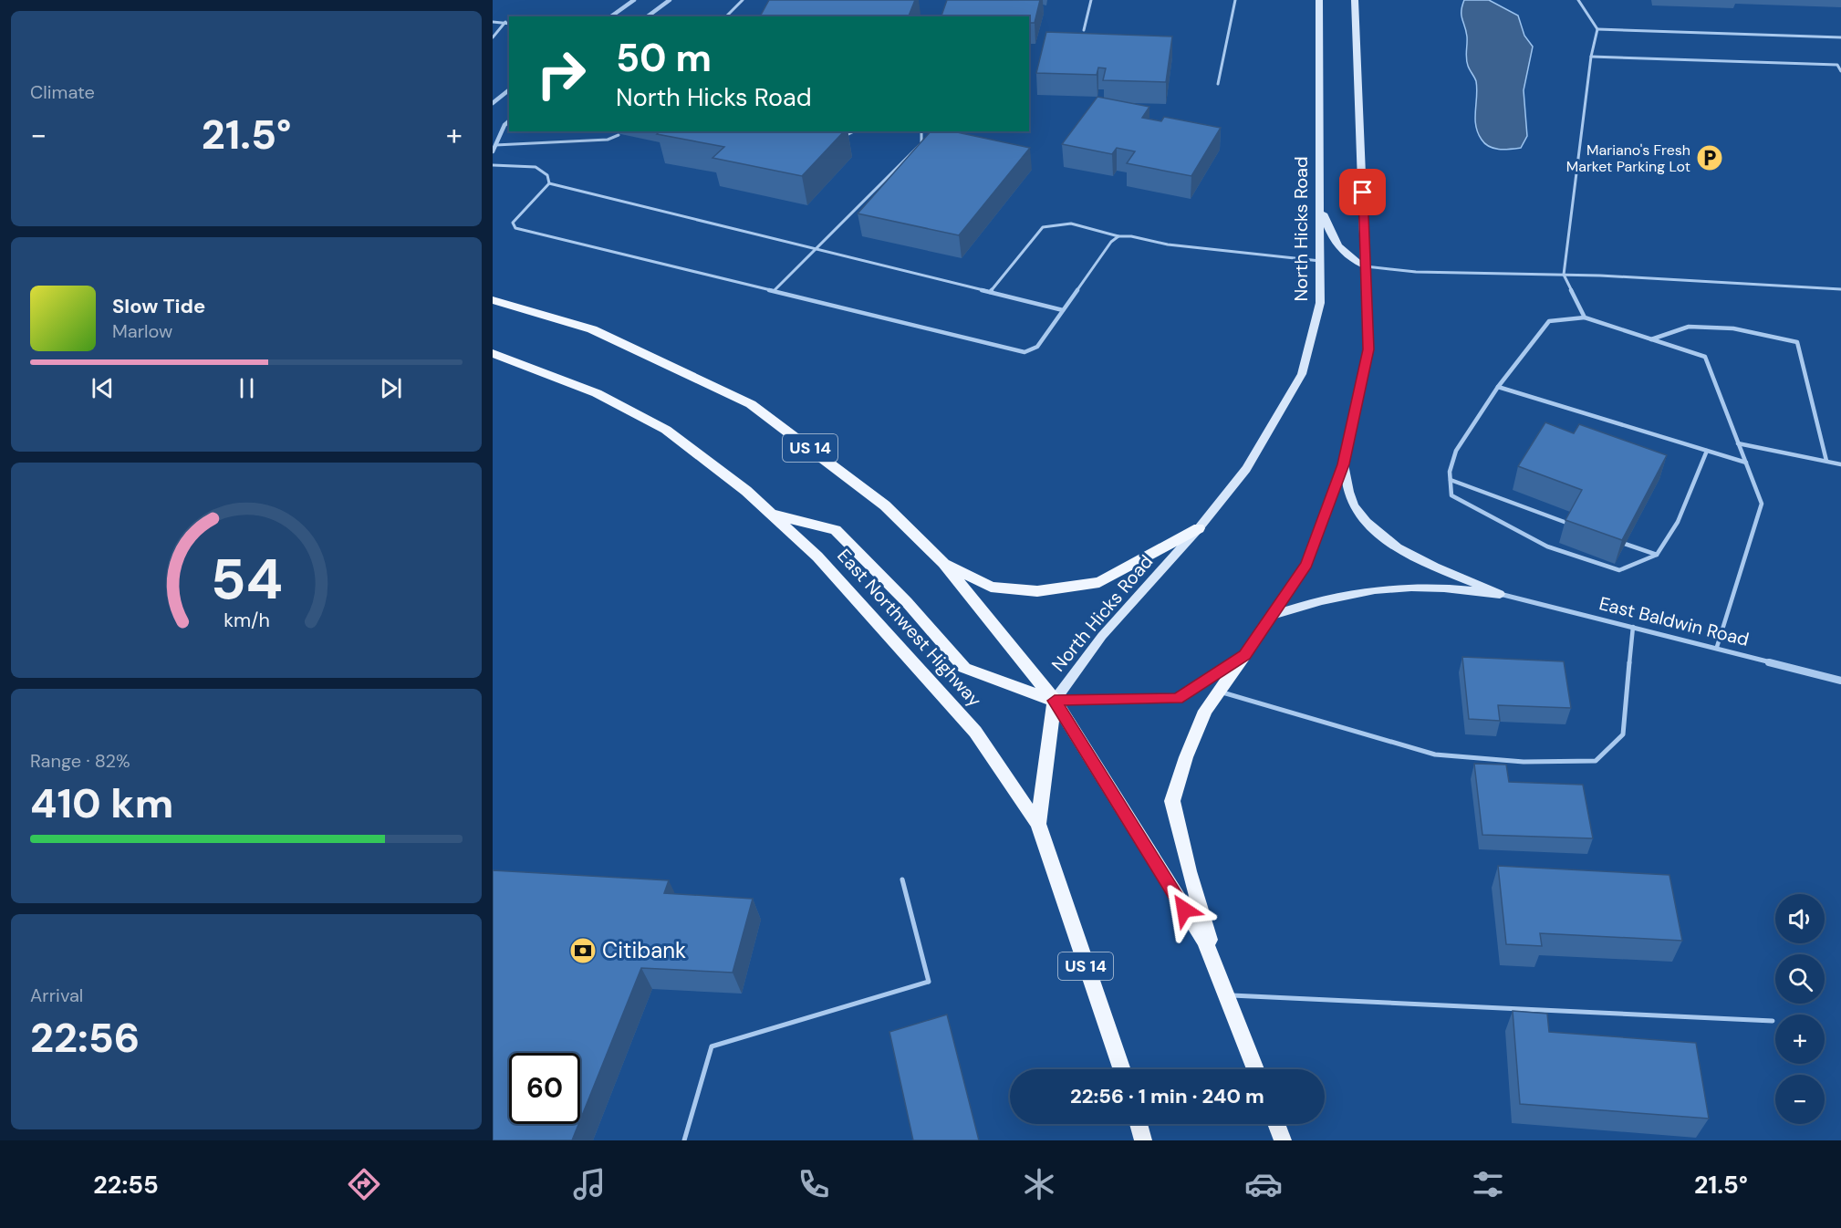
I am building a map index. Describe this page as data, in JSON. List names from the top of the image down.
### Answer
{
  "streets": {
    "main road": ["North Hicks Road", "US 14", "East Northwest Highway"],
    "street": ["East Baldwin Road"]
  },
  "crossings": [
    ["North Hicks Road", "US 14"]
  ],
  "places": {
    "parking": ["Mariano's Fresh Market Parking Lot"],
    "bank": ["Citibank"]
  },
  "page": {
    "tile": [
      "Climate",
      ["Range · 82%", "410 km"],
      ["Arrival", "22:56"]
    ],
    "turn": ["50 m", "North Hicks Road"],
    "heat": ["−", "21.5°", "+"],
    "song": ["Slow Tide", "Marlow"],
    "map_buttons": ["+", "−"],
    "limit": "60",
    "trip": "22:56 · 1 min · 240 m",
    "tabs": ["22:55", "21.5°"],
    "gauge": ["54", "km/h"]
  }
}
